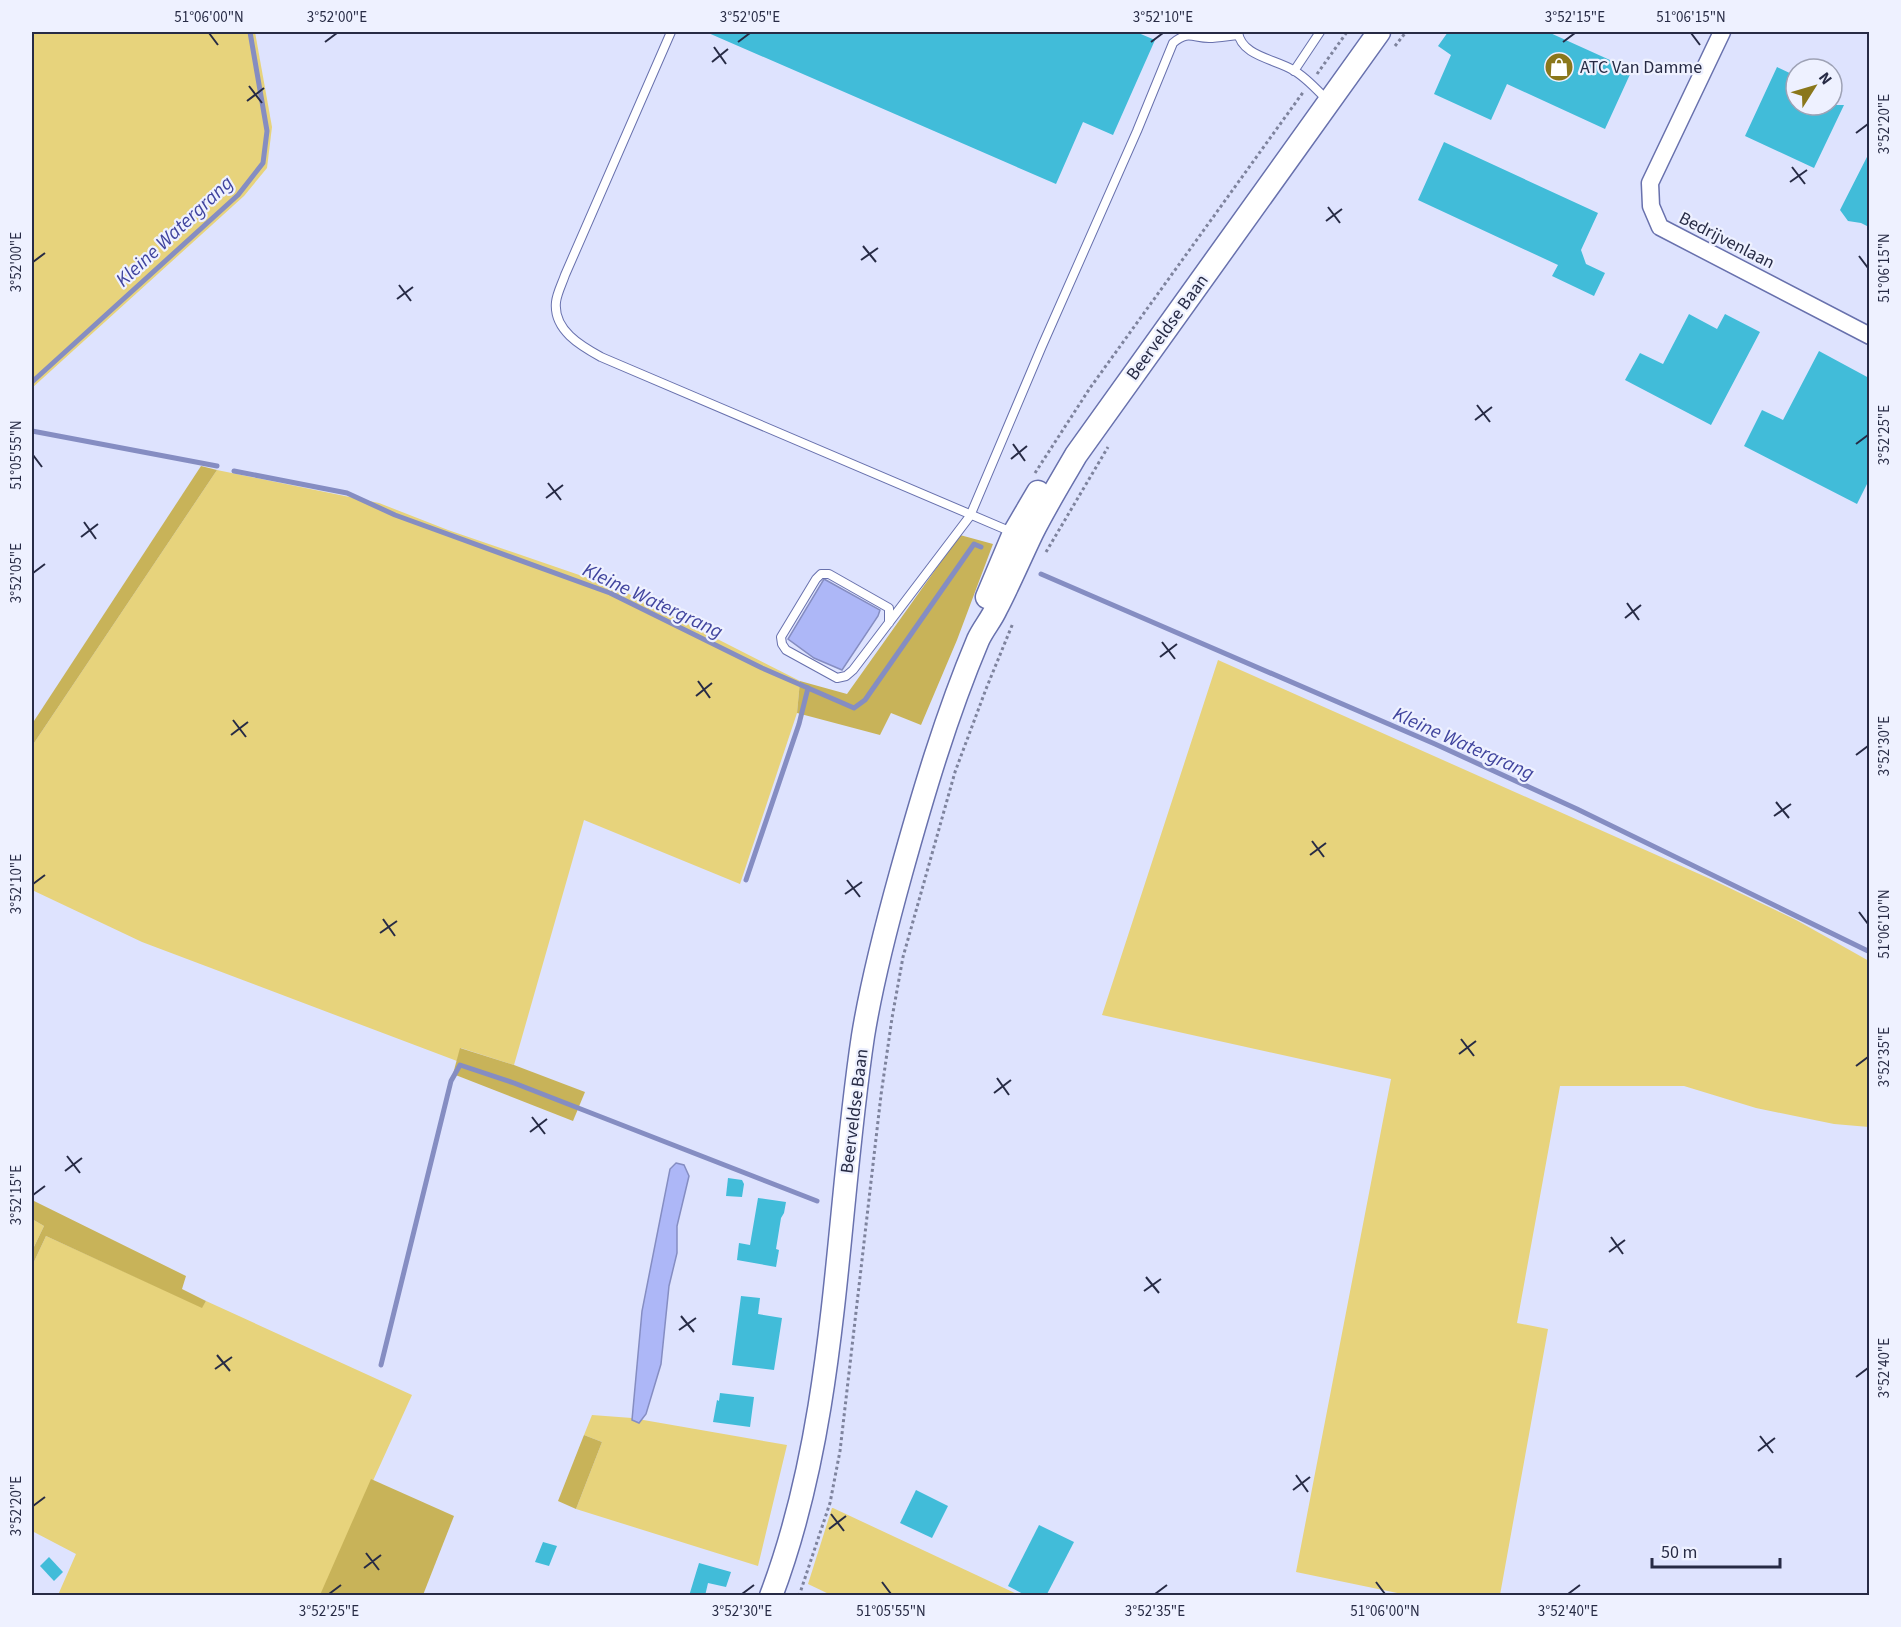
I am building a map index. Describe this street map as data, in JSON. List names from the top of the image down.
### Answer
{
  "streets": {
    "main road": ["Beerveldse Baan"],
    "street": ["Bedrijvenlaan"]
  },
  "water": ["Kleine Watergrang"],
  "places": {
    "shop": ["ATC Van Damme"]
  },
  "scale_bar": "50 m",
  "north": "top right",
  "coordinates": [
    "51°06'00\"N",
    "3°52'00\"E",
    "3°52'05\"E",
    "3°52'10\"E",
    "3°52'15\"E",
    "51°06'15\"N",
    "3°52'20\"E",
    "3°52'25\"E",
    "51°05'55\"N",
    "3°52'30\"E",
    "51°06'10\"N",
    "3°52'35\"E",
    "3°52'40\"E"
  ]
}
